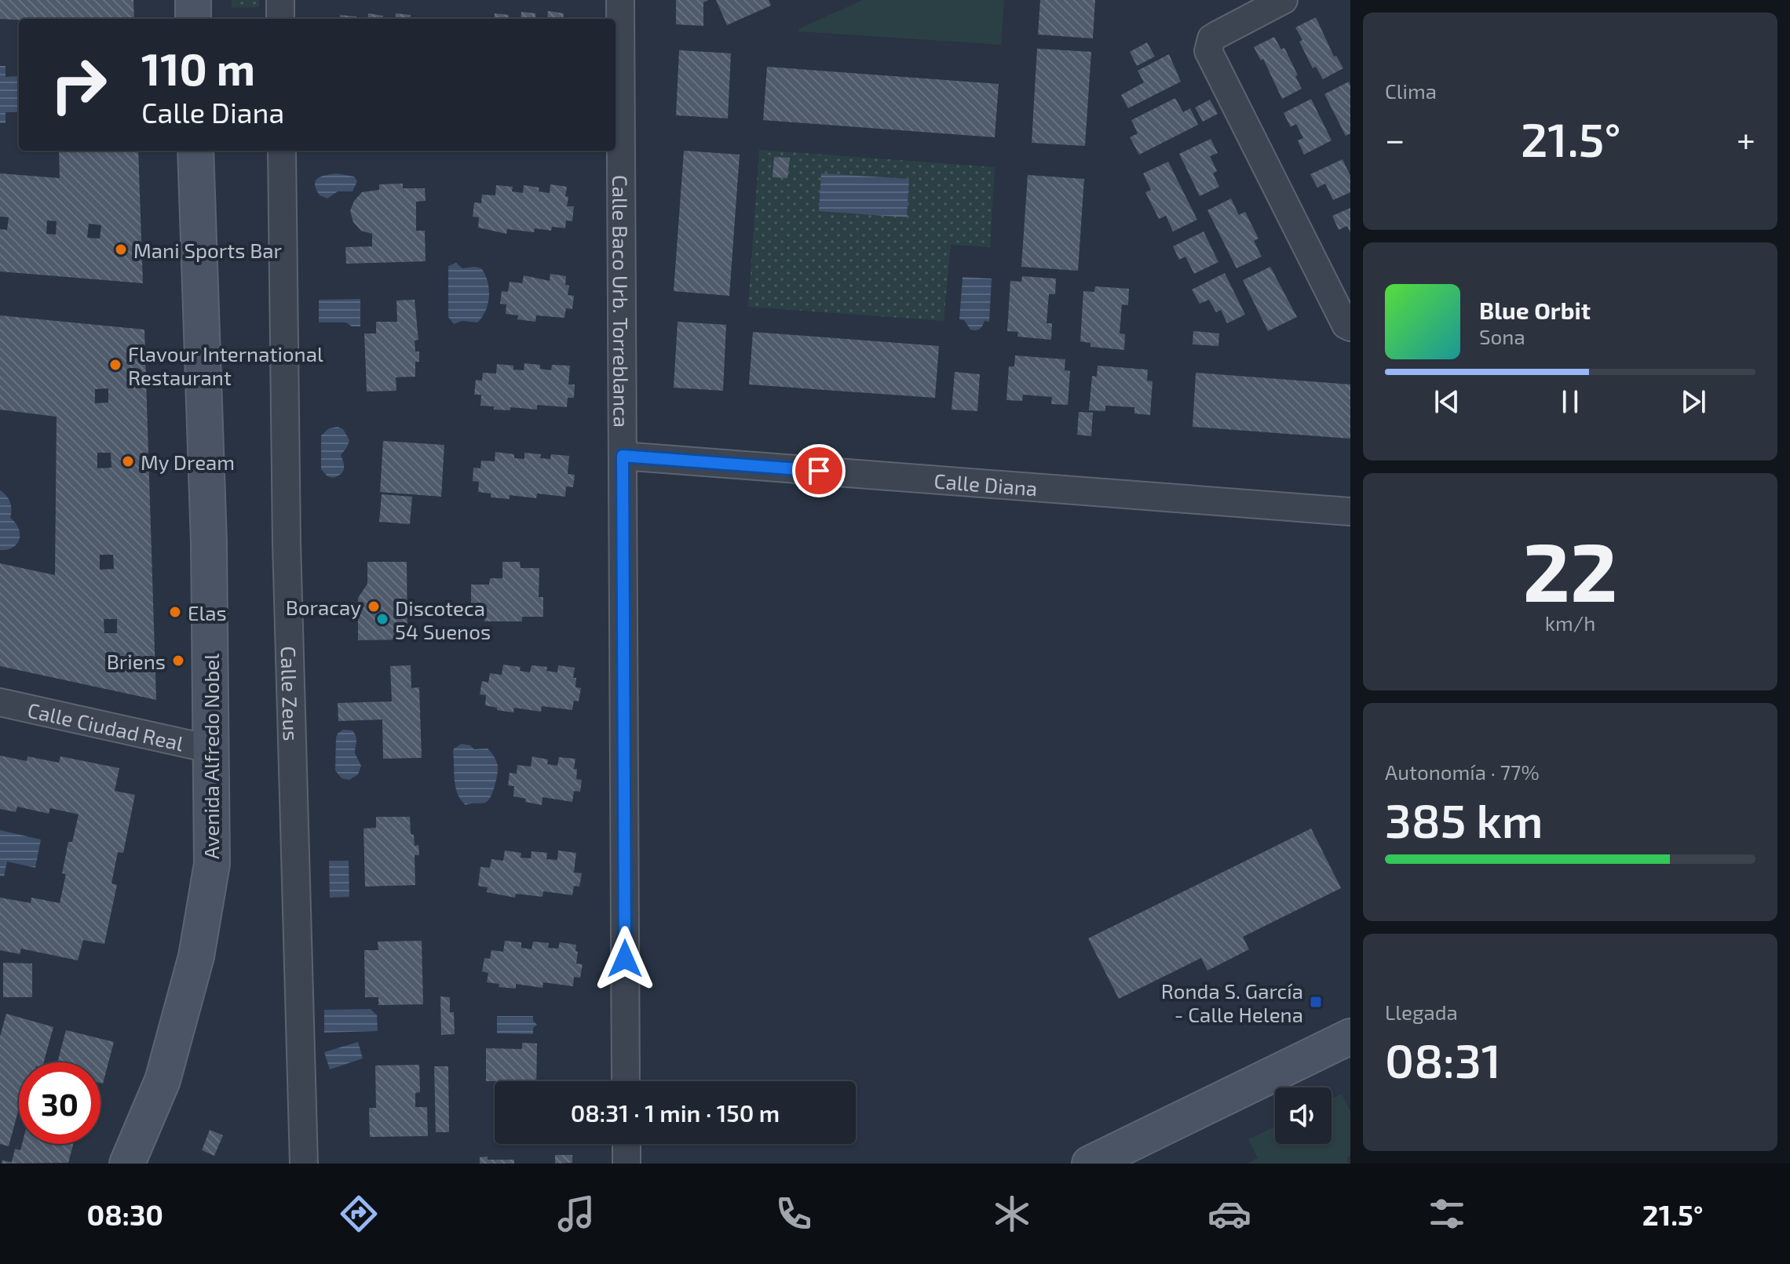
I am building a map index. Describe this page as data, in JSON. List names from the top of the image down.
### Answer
{
  "streets": {
    "main road": ["Avenida Alfredo Nobel"],
    "street": [
      "Calle Baco Urb. Torreblanca",
      "Calle Diana",
      "Calle Zeus",
      "Calle Ciudad Real"
    ]
  },
  "crossings": [
    ["Calle Baco Urb. Torreblanca", "Calle Diana"],
    ["Calle Ciudad Real", "Avenida Alfredo Nobel"]
  ],
  "places": {
    "other": [
      "Mani Sports Bar",
      "Flavour International Restaurant",
      "My Dream",
      "Boracay",
      "Elas",
      "Discoteca 54 Suenos",
      "Briens"
    ],
    "transit": ["Ronda S. García - Calle Helena"]
  },
  "page": {
    "tile": [
      "Clima",
      ["22", "km/h"],
      ["Autonomía · 77%", "385 km"],
      ["Llegada", "08:31"]
    ],
    "turn": ["110 m", "Calle Diana"],
    "heat": ["−", "21.5°", "+"],
    "song": ["Blue Orbit", "Sona"],
    "limit": "30",
    "trip": "08:31 · 1 min · 150 m",
    "tabs": ["08:30", "21.5°"]
  }
}
